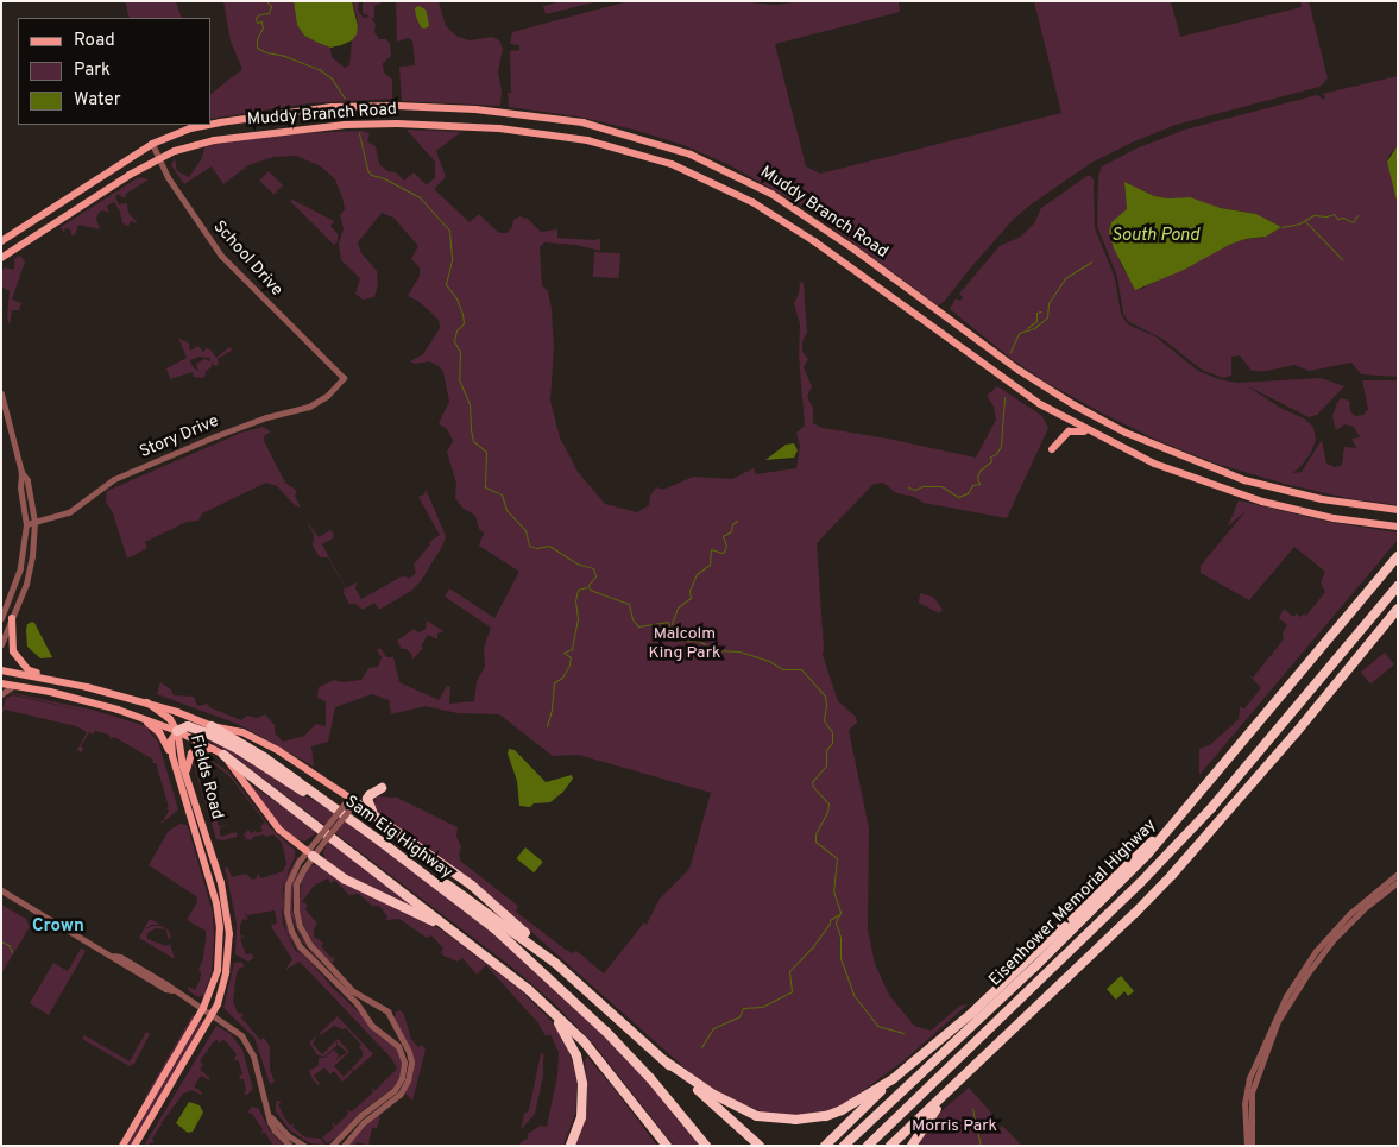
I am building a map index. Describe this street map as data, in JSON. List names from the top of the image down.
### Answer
{
  "streets": {
    "highway": ["Sam Eig Highway", "Eisenhower Memorial Highway"],
    "main road": ["Muddy Branch Road", "Fields Road"],
    "street": ["School Drive", "Story Drive"]
  },
  "crossings": [
    ["Muddy Branch Road", "School Drive"],
    ["School Drive", "Story Drive"]
  ],
  "districts": ["Crown"],
  "water": ["South Pond"],
  "parks": ["Malcolm King Park", "Morris Park"],
  "legend": ["Road", "Park", "Water"]
}
